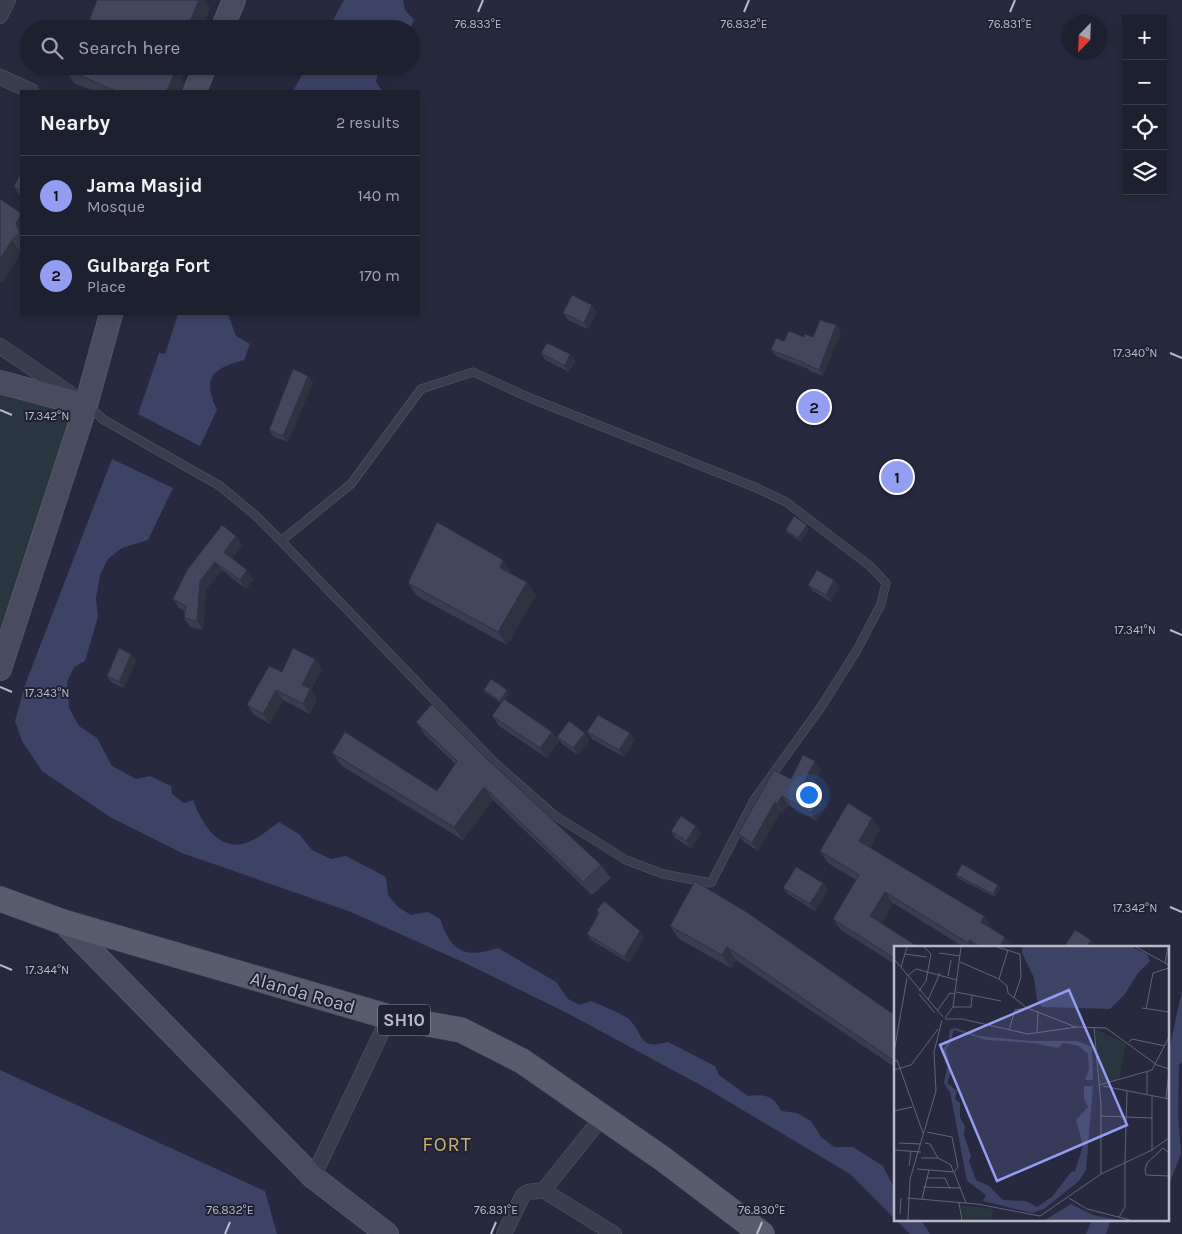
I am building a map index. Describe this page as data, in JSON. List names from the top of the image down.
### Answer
{
  "streets": {
    "main road": ["Alanda Road", "SH10"]
  },
  "districts": ["FORT"],
  "north": "bottom left",
  "page": {
    "map_buttons": ["+", "−"],
    "search": "Search here",
    "heading": ["Nearby", "2 results"],
    "list": [
      {
        "mark": "1",
        "name": "Jama Masjid",
        "note": "Mosque",
        "value": "140 m"
      },
      {
        "mark": "2",
        "name": "Gulbarga Fort",
        "note": "Place",
        "value": "170 m"
      }
    ],
    "pins": ["2", "1"]
  },
  "coordinates": [
    "76.832°E",
    "76.831°E",
    "76.833°E",
    "17.340°N",
    "17.342°N",
    "17.341°N",
    "17.343°N",
    "17.344°N",
    "76.830°E"
  ]
}
